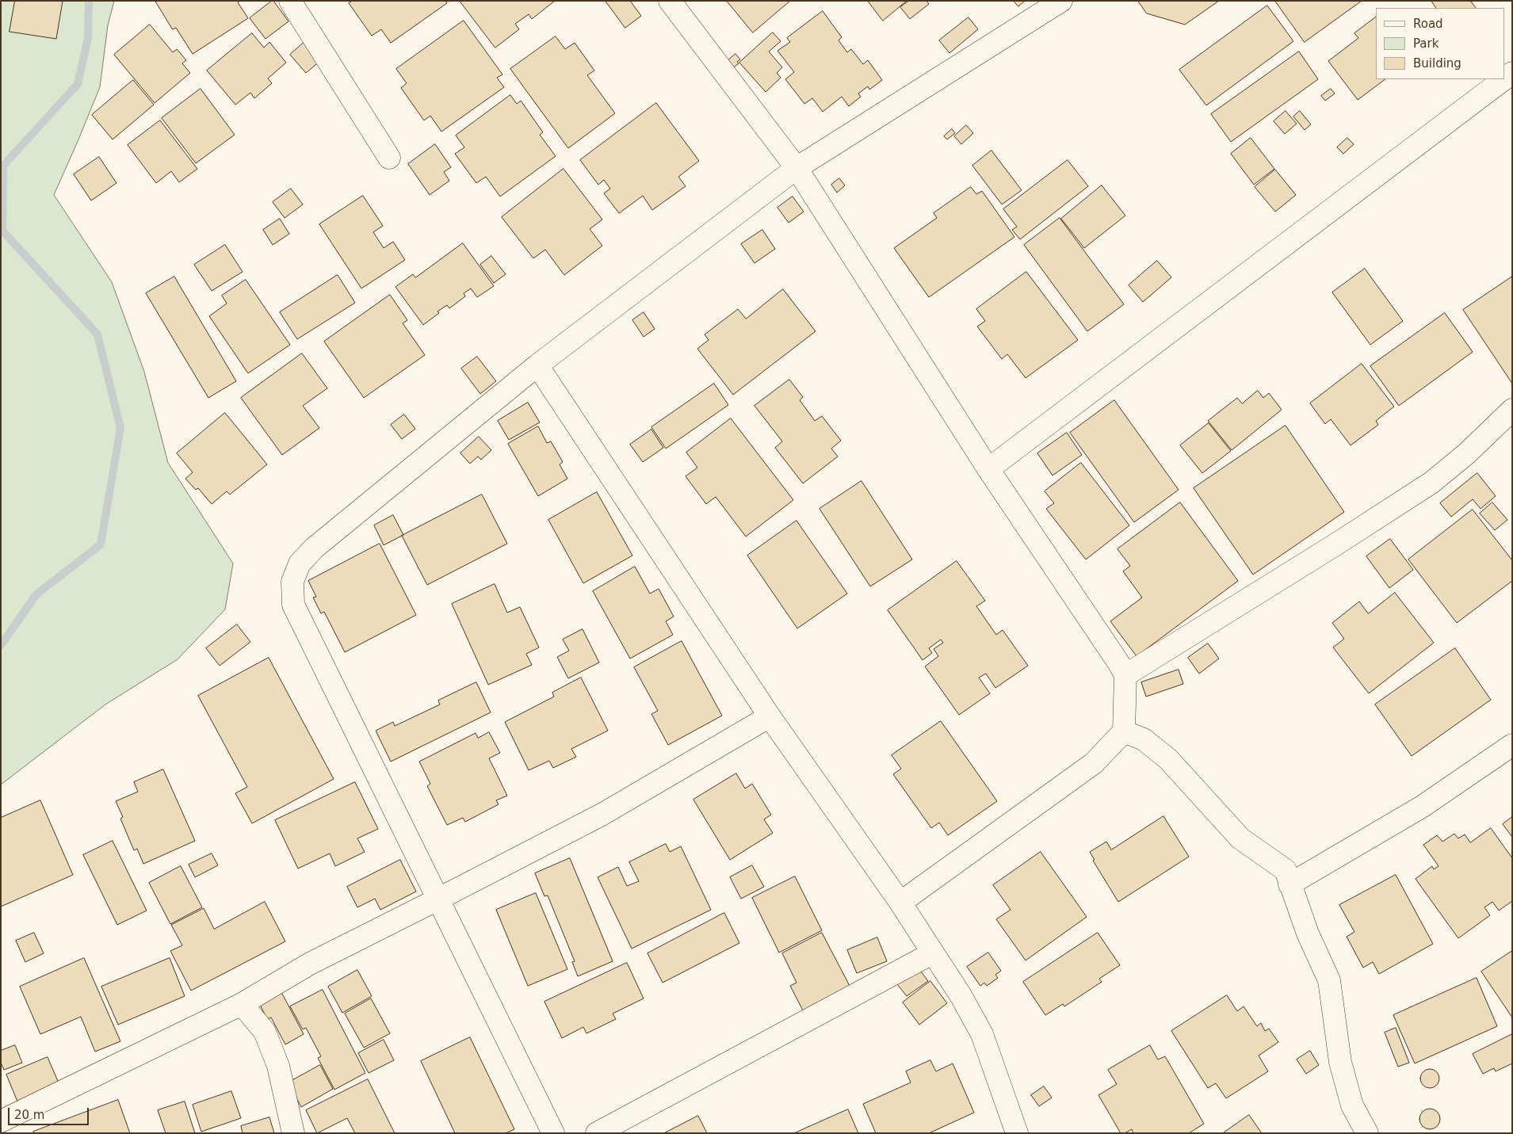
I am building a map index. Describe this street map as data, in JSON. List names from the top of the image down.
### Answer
{
  "legend": ["Road", "Park", "Building"],
  "scale_bar": "20 m"
}
